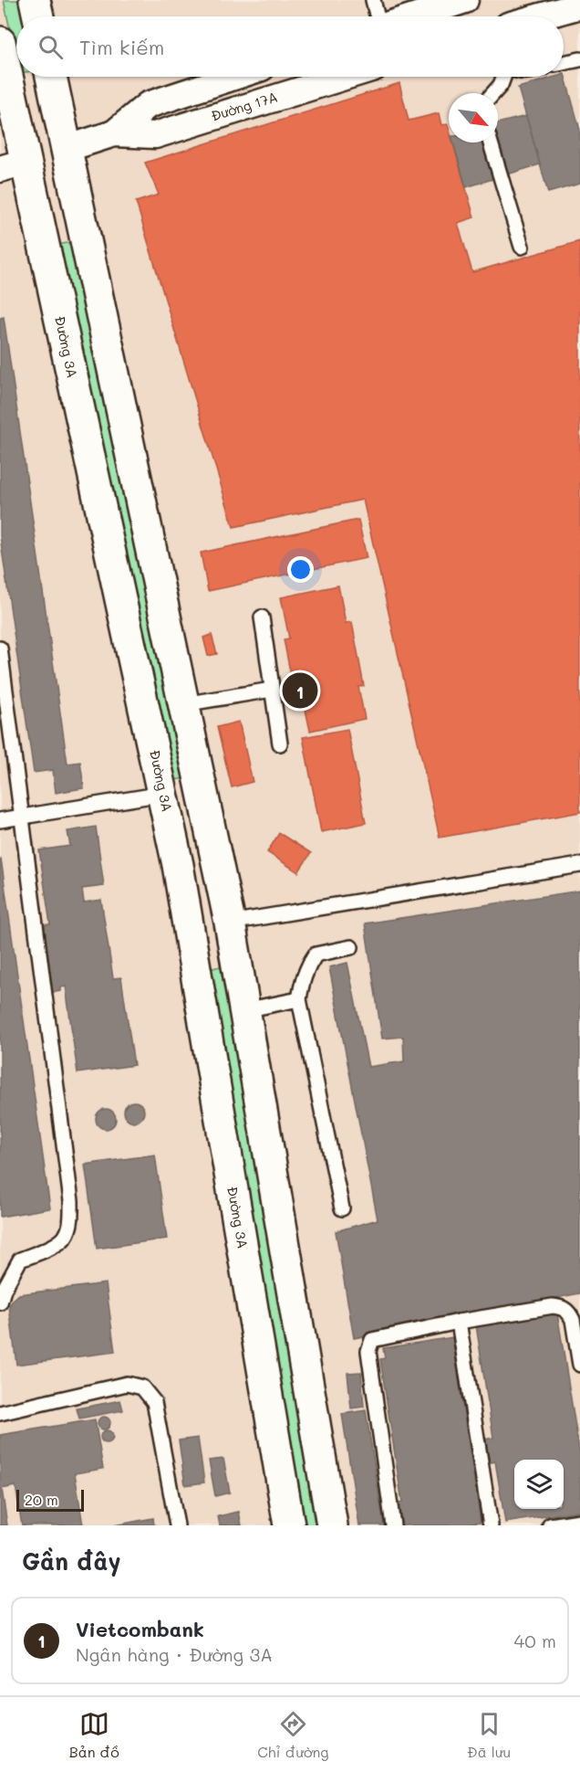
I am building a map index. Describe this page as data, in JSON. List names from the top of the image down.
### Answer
{
  "streets": {
    "street": ["Đường 17A", "Đường 3A"]
  },
  "scale_bar": "20 m",
  "north": "bottom right",
  "page": {
    "search": "Tìm kiếm",
    "pins": "1",
    "scale": "20 m",
    "heading": "Gần đây",
    "list": [
      {
        "mark": "1",
        "name": "Vietcombank",
        "note": "Ngân hàng · Đường 3A",
        "value": "40 m"
      }
    ],
    "nav": ["Bản đồ", "Chỉ đường", "Đã lưu"]
  }
}
